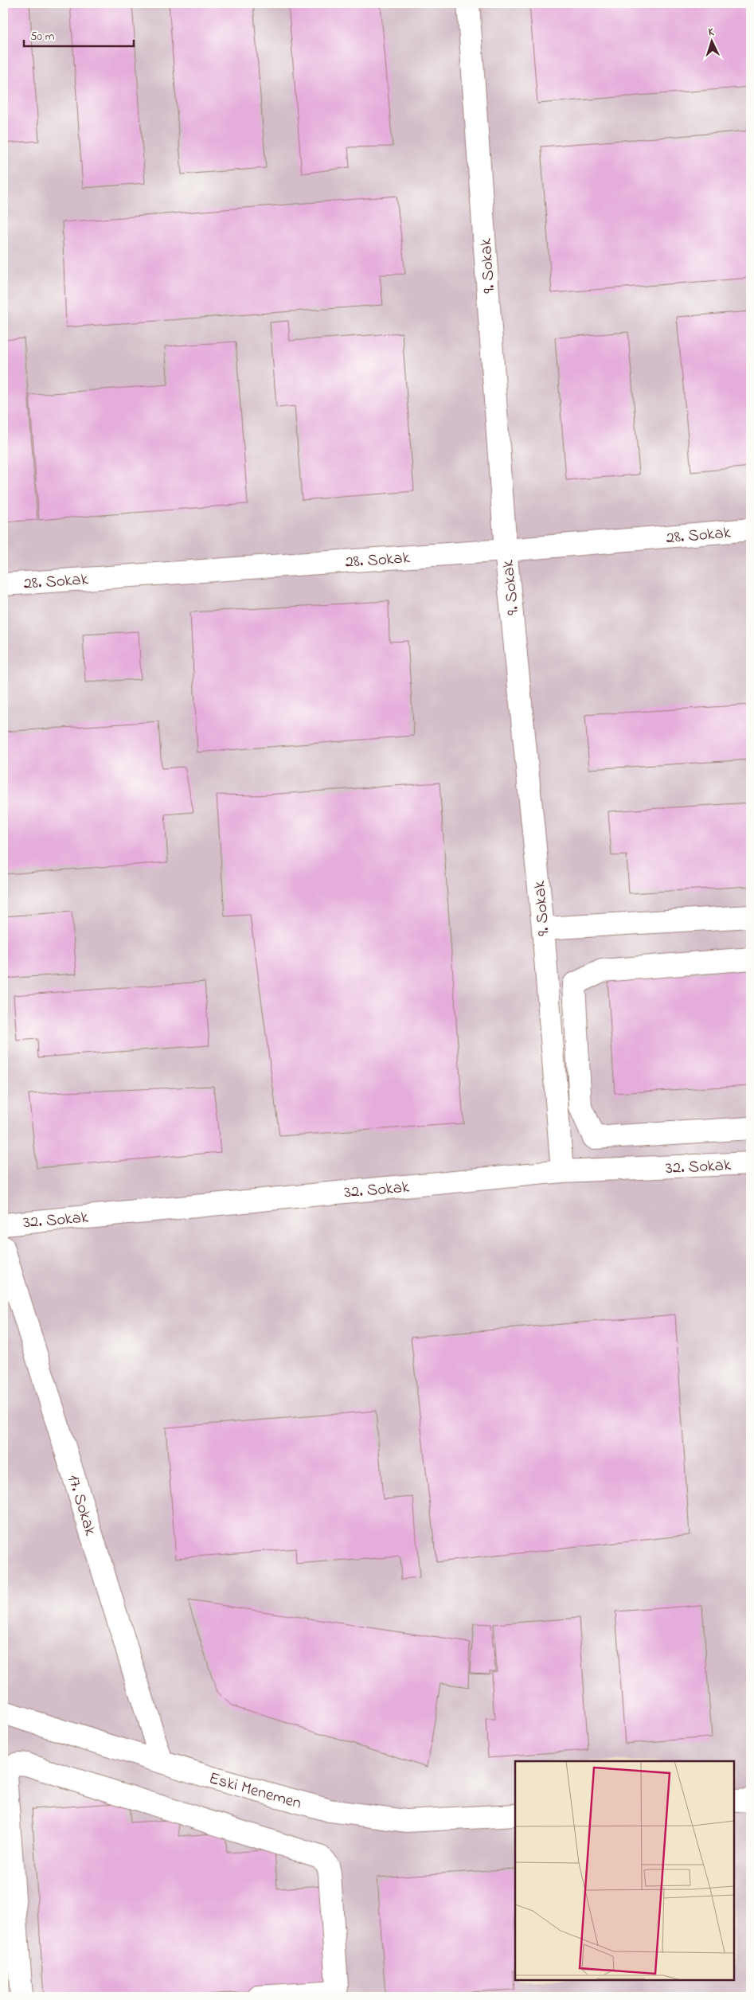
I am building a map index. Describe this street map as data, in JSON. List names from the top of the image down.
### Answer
{
  "streets": {
    "street": [
      "9. Sokak",
      "28. Sokak",
      "32. Sokak",
      "17. Sokak",
      "Eski Menemen"
    ]
  },
  "crossings": [
    ["9. Sokak", "28. Sokak"],
    ["9. Sokak", "32. Sokak"],
    ["17. Sokak", "Eski Menemen"]
  ],
  "scale_bar": "50 m",
  "north": "top"
}
